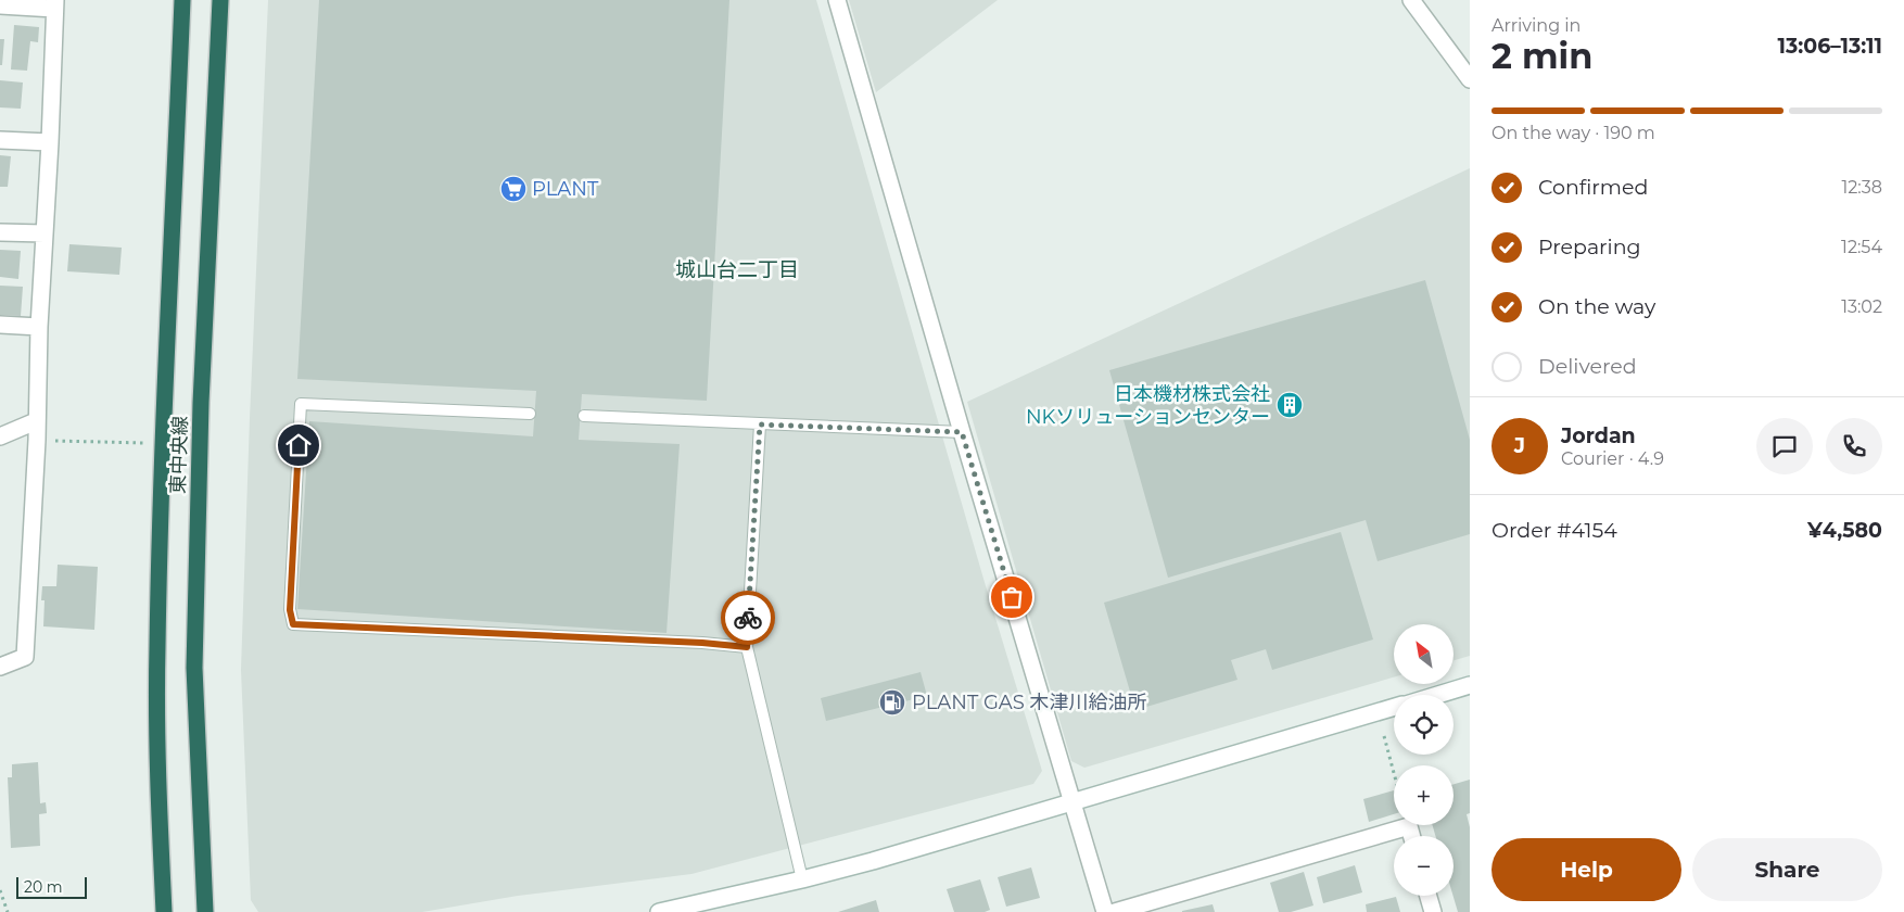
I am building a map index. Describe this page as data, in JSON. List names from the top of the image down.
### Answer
{
  "streets": {
    "highway": ["東中央線"]
  },
  "districts": ["城山台二丁目"],
  "places": {
    "supermarket": ["PLANT"],
    "building": ["日本機材株式会社 NKソリューションセンター"],
    "fuel station": ["PLANT GAS 木津川給油所"]
  },
  "scale_bar": "20 m",
  "north": "top left",
  "page": {
    "heading": ["2 min", "Arriving in", "13:06–13:11"],
    "panel": [
      "Jordan",
      "Courier · 4.9",
      "Order #4154",
      "¥4,580"
    ],
    "bar": "On the way · 190 m",
    "list": [
      ["Confirmed", "12:38"],
      ["Preparing", "12:54"],
      ["On the way", "13:02"],
      "Delivered"
    ],
    "round": "J",
    "map_buttons": ["+", "−"],
    "buttons": ["Help", "Share"],
    "scale": "20 m"
  }
}
